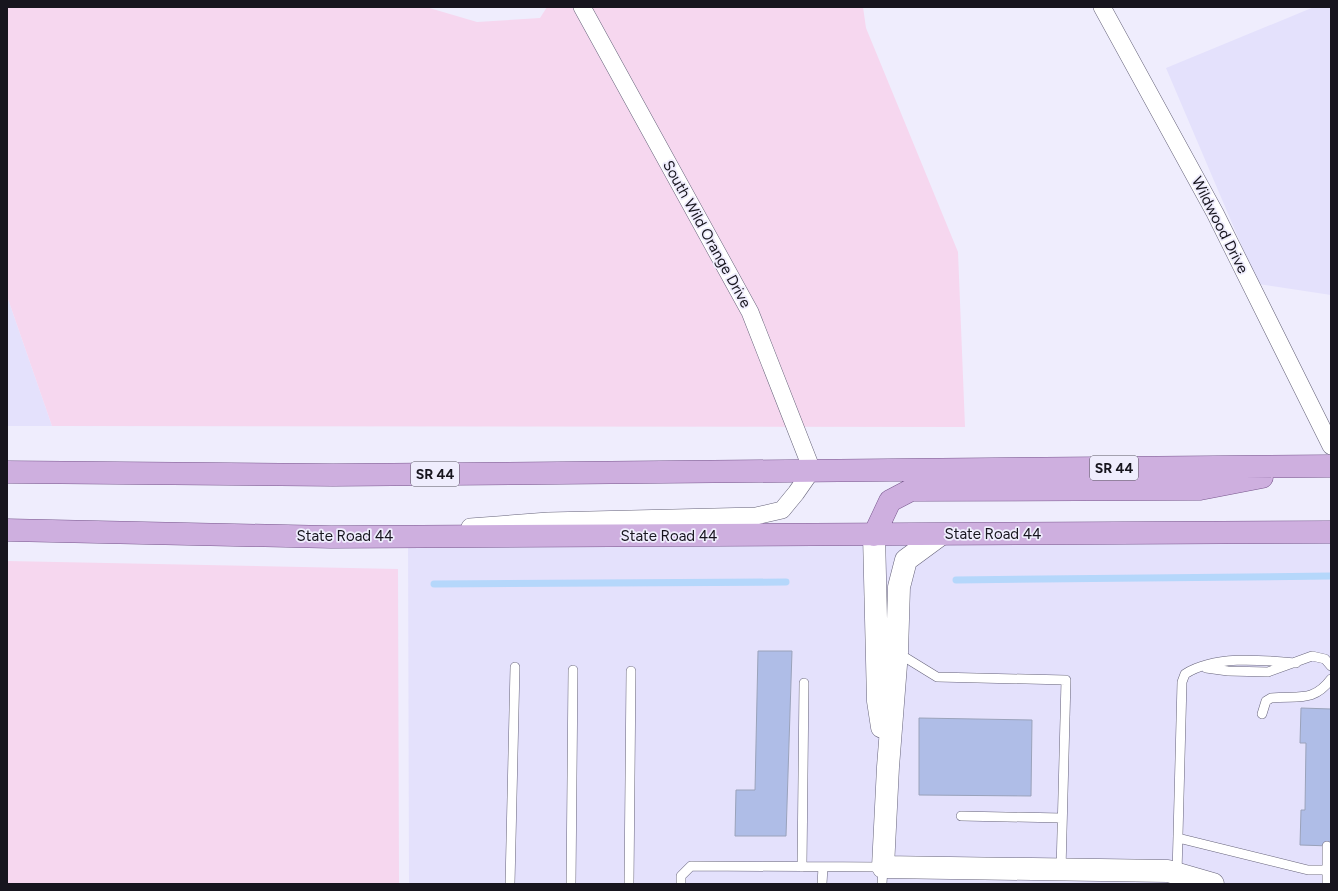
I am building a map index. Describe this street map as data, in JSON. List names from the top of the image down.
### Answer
{
  "streets": {
    "main road": ["SR 44", "State Road 44"],
    "street": ["Wildwood Drive", "South Wild Orange Drive"]
  },
  "crossings": [
    ["South Wild Orange Drive", "SR 44"]
  ]
}
